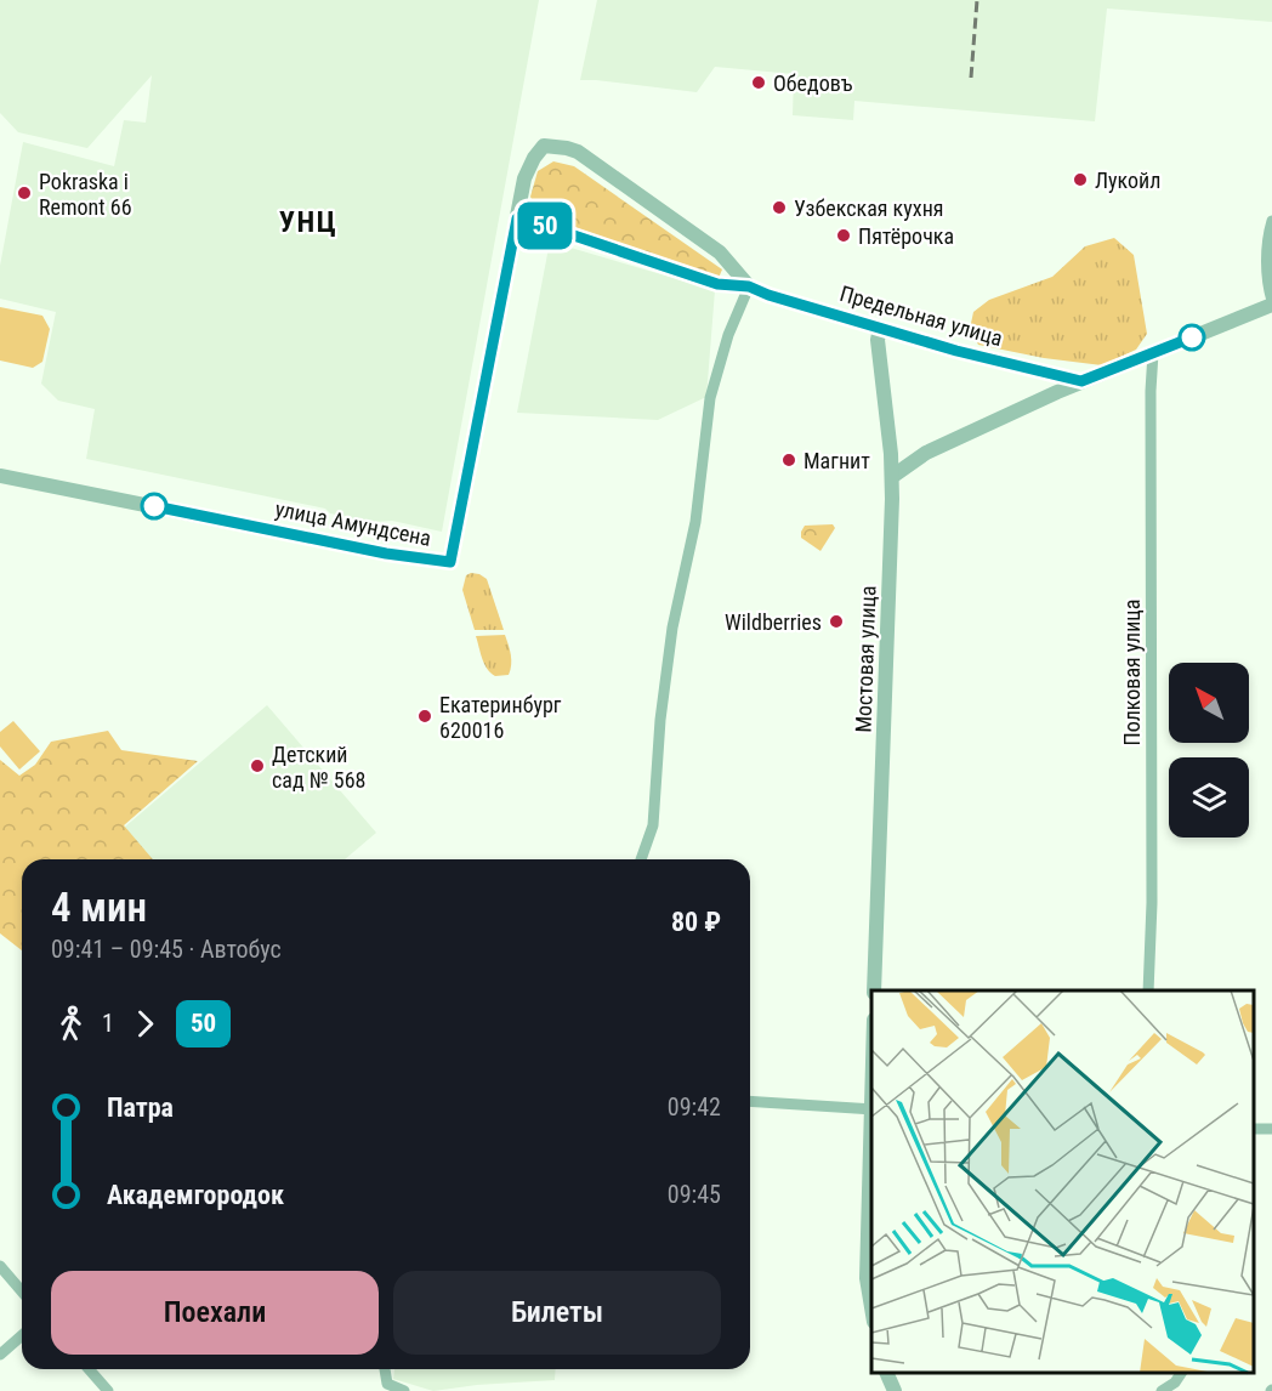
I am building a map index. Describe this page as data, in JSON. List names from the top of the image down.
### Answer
{
  "streets": {
    "street": [
      "Предельная улица",
      "улица Амундсена",
      "Мостовая улица",
      "Полковая улица"
    ]
  },
  "crossings": [
    ["Предельная улица", "улица Амундсена"],
    ["Предельная улица", "Мостовая улица"]
  ],
  "districts": ["УНЦ"],
  "places": [
    "Обедовъ",
    "Лукойл",
    "Pokraska i Remont 66",
    "Узбекская кухня",
    "Пятёрочка",
    "Магнит",
    "Wildberries",
    "Екатеринбург 620016",
    "Детский сад № 568"
  ],
  "lines": ["bus line 50"],
  "north": "top left",
  "page": {
    "on_map": "50",
    "heading": ["4 мин", "09:41 – 09:45 · Автобус", "80 ₽"],
    "legs": ["1", "50"],
    "list": [
      {
        "name": "Патра",
        "value": "09:42"
      },
      {
        "name": "Академгородок",
        "value": "09:45"
      }
    ],
    "buttons": ["Поехали", "Билеты"]
  }
}
